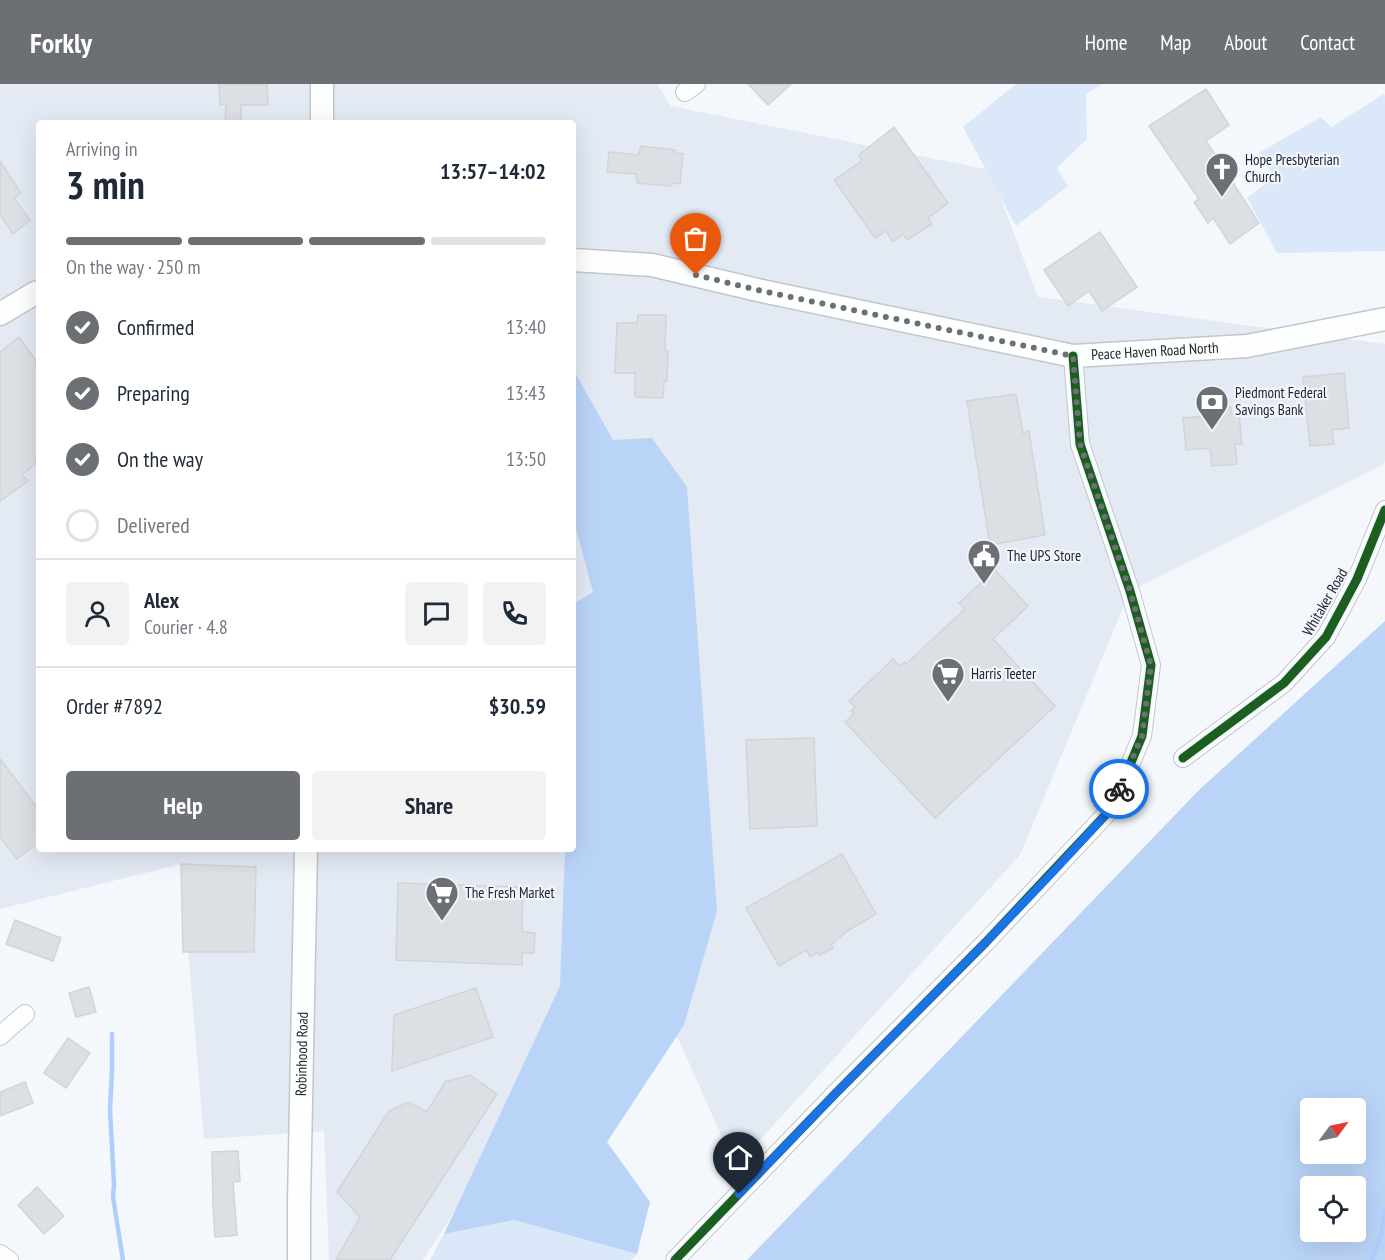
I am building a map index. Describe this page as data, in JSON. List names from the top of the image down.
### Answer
{
  "streets": {
    "main road": ["Peace Haven Road North", "Robinhood Road"],
    "street": ["Whitaker Road"]
  },
  "places": {
    "church": ["Hope Presbyterian Church"],
    "bank": ["Piedmont Federal Savings Bank"],
    "public building": ["The UPS Store"],
    "supermarket": ["Harris Teeter", "The Fresh Market"]
  },
  "north": "top right",
  "page": {
    "header": "Forkly",
    "nav": [
      "Home",
      "Map",
      "About",
      "Contact"
    ],
    "heading": ["3 min", "Arriving in", "13:57–14:02"],
    "panel": [
      "Alex",
      "Courier · 4.8",
      "Order #7892",
      "$30.59"
    ],
    "bar": "On the way · 250 m",
    "list": [
      ["Confirmed", "13:40"],
      ["Preparing", "13:43"],
      ["On the way", "13:50"],
      "Delivered"
    ],
    "buttons": ["Help", "Share"]
  }
}
